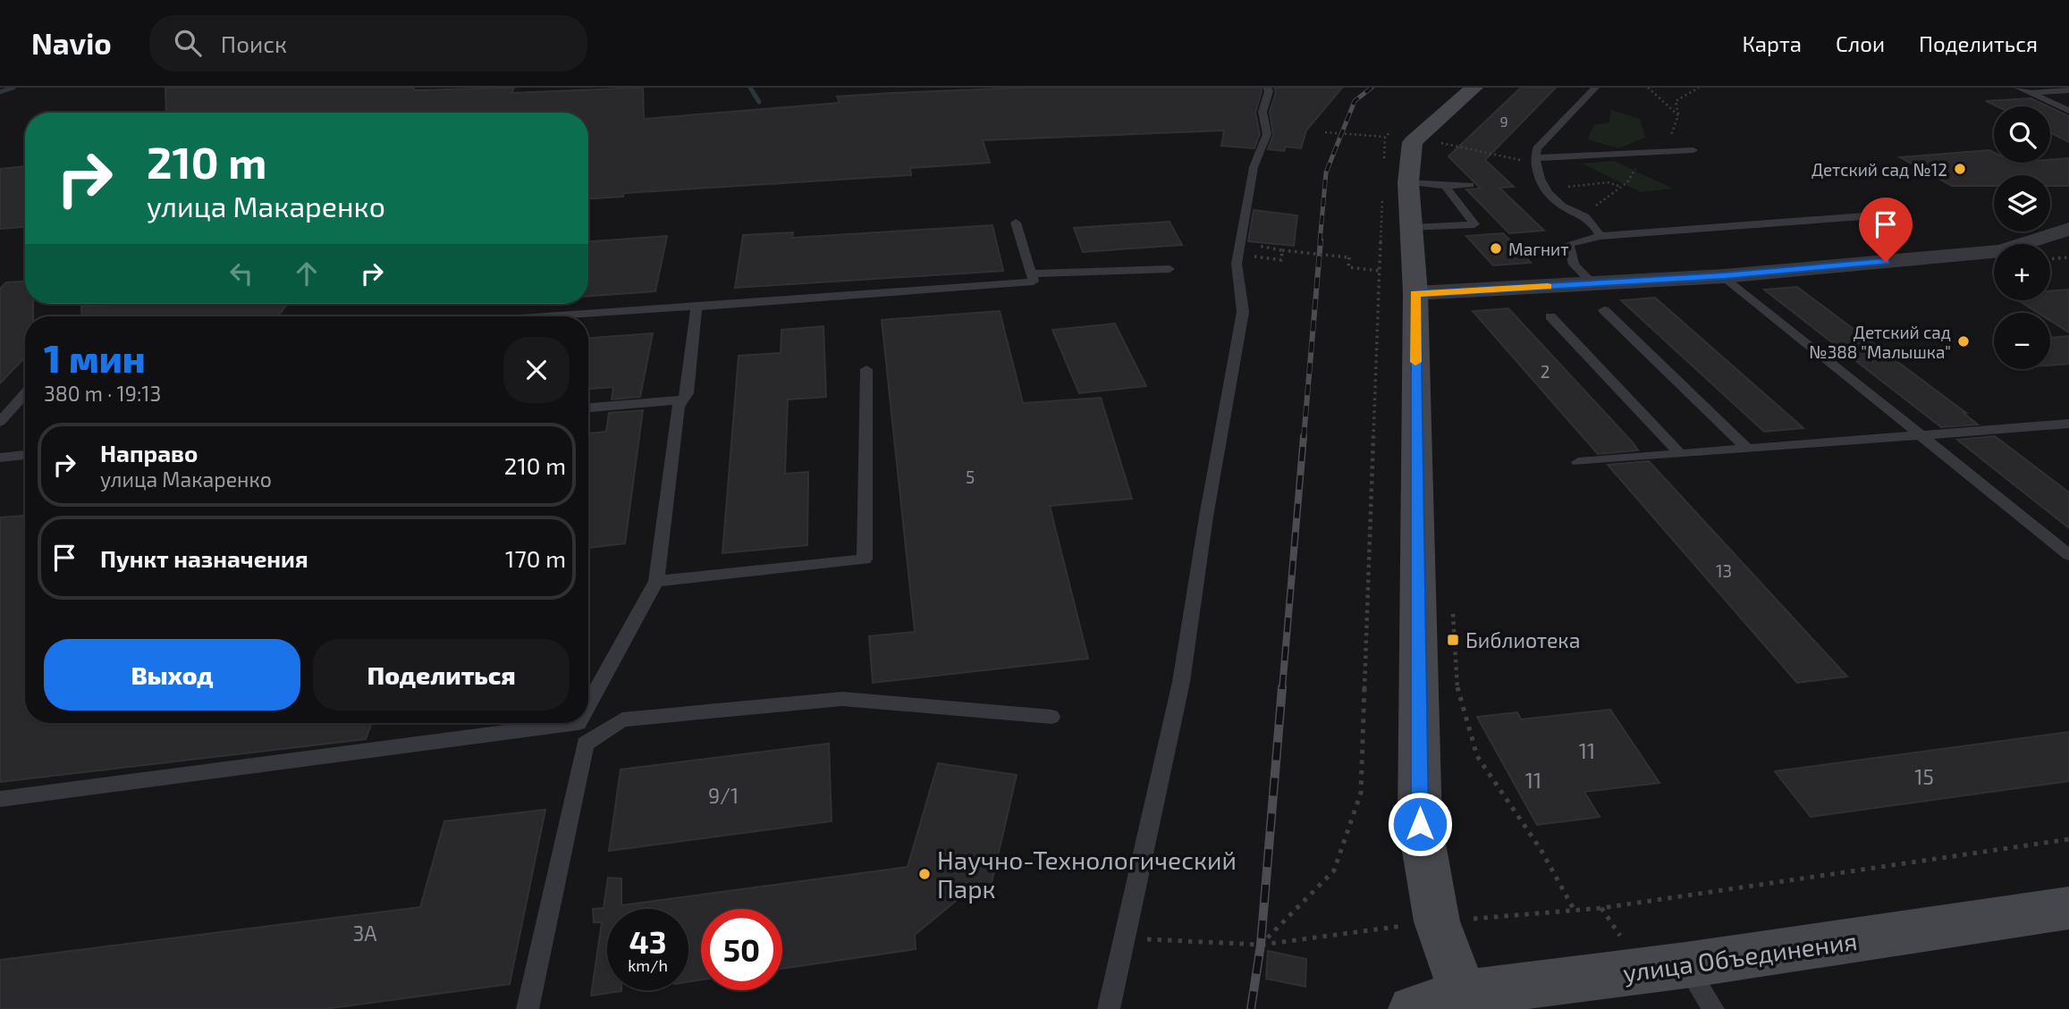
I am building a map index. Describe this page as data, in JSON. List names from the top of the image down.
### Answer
{
  "streets": {
    "main road": ["улица Объединения"]
  },
  "places": {
    "other": [
      "Детский сад №12",
      "Магнит",
      "Детский сад №388 \"Малышка\"",
      "Научно-Технологический Парк"
    ],
    "transit": ["Библиотека"]
  },
  "house_numbers": [
    "9",
    "2",
    "5",
    "13",
    "11",
    "15",
    "11",
    "9/1",
    "3А"
  ],
  "page": {
    "header": "Navio",
    "search": "Поиск",
    "nav": ["Карта", "Слои", "Поделиться"],
    "map_buttons": ["+", "−"],
    "turn": ["210 m", "улица Макаренко"],
    "heading": ["1 мин", "380 m · 19:13"],
    "list": [
      {
        "name": "Направо",
        "note": "улица Макаренко",
        "value": "210 m"
      },
      {
        "name": "Пункт назначения",
        "value": "170 m"
      }
    ],
    "buttons": ["Выход", "Поделиться"],
    "speed": "43 km/h",
    "limit": "50"
  }
}
